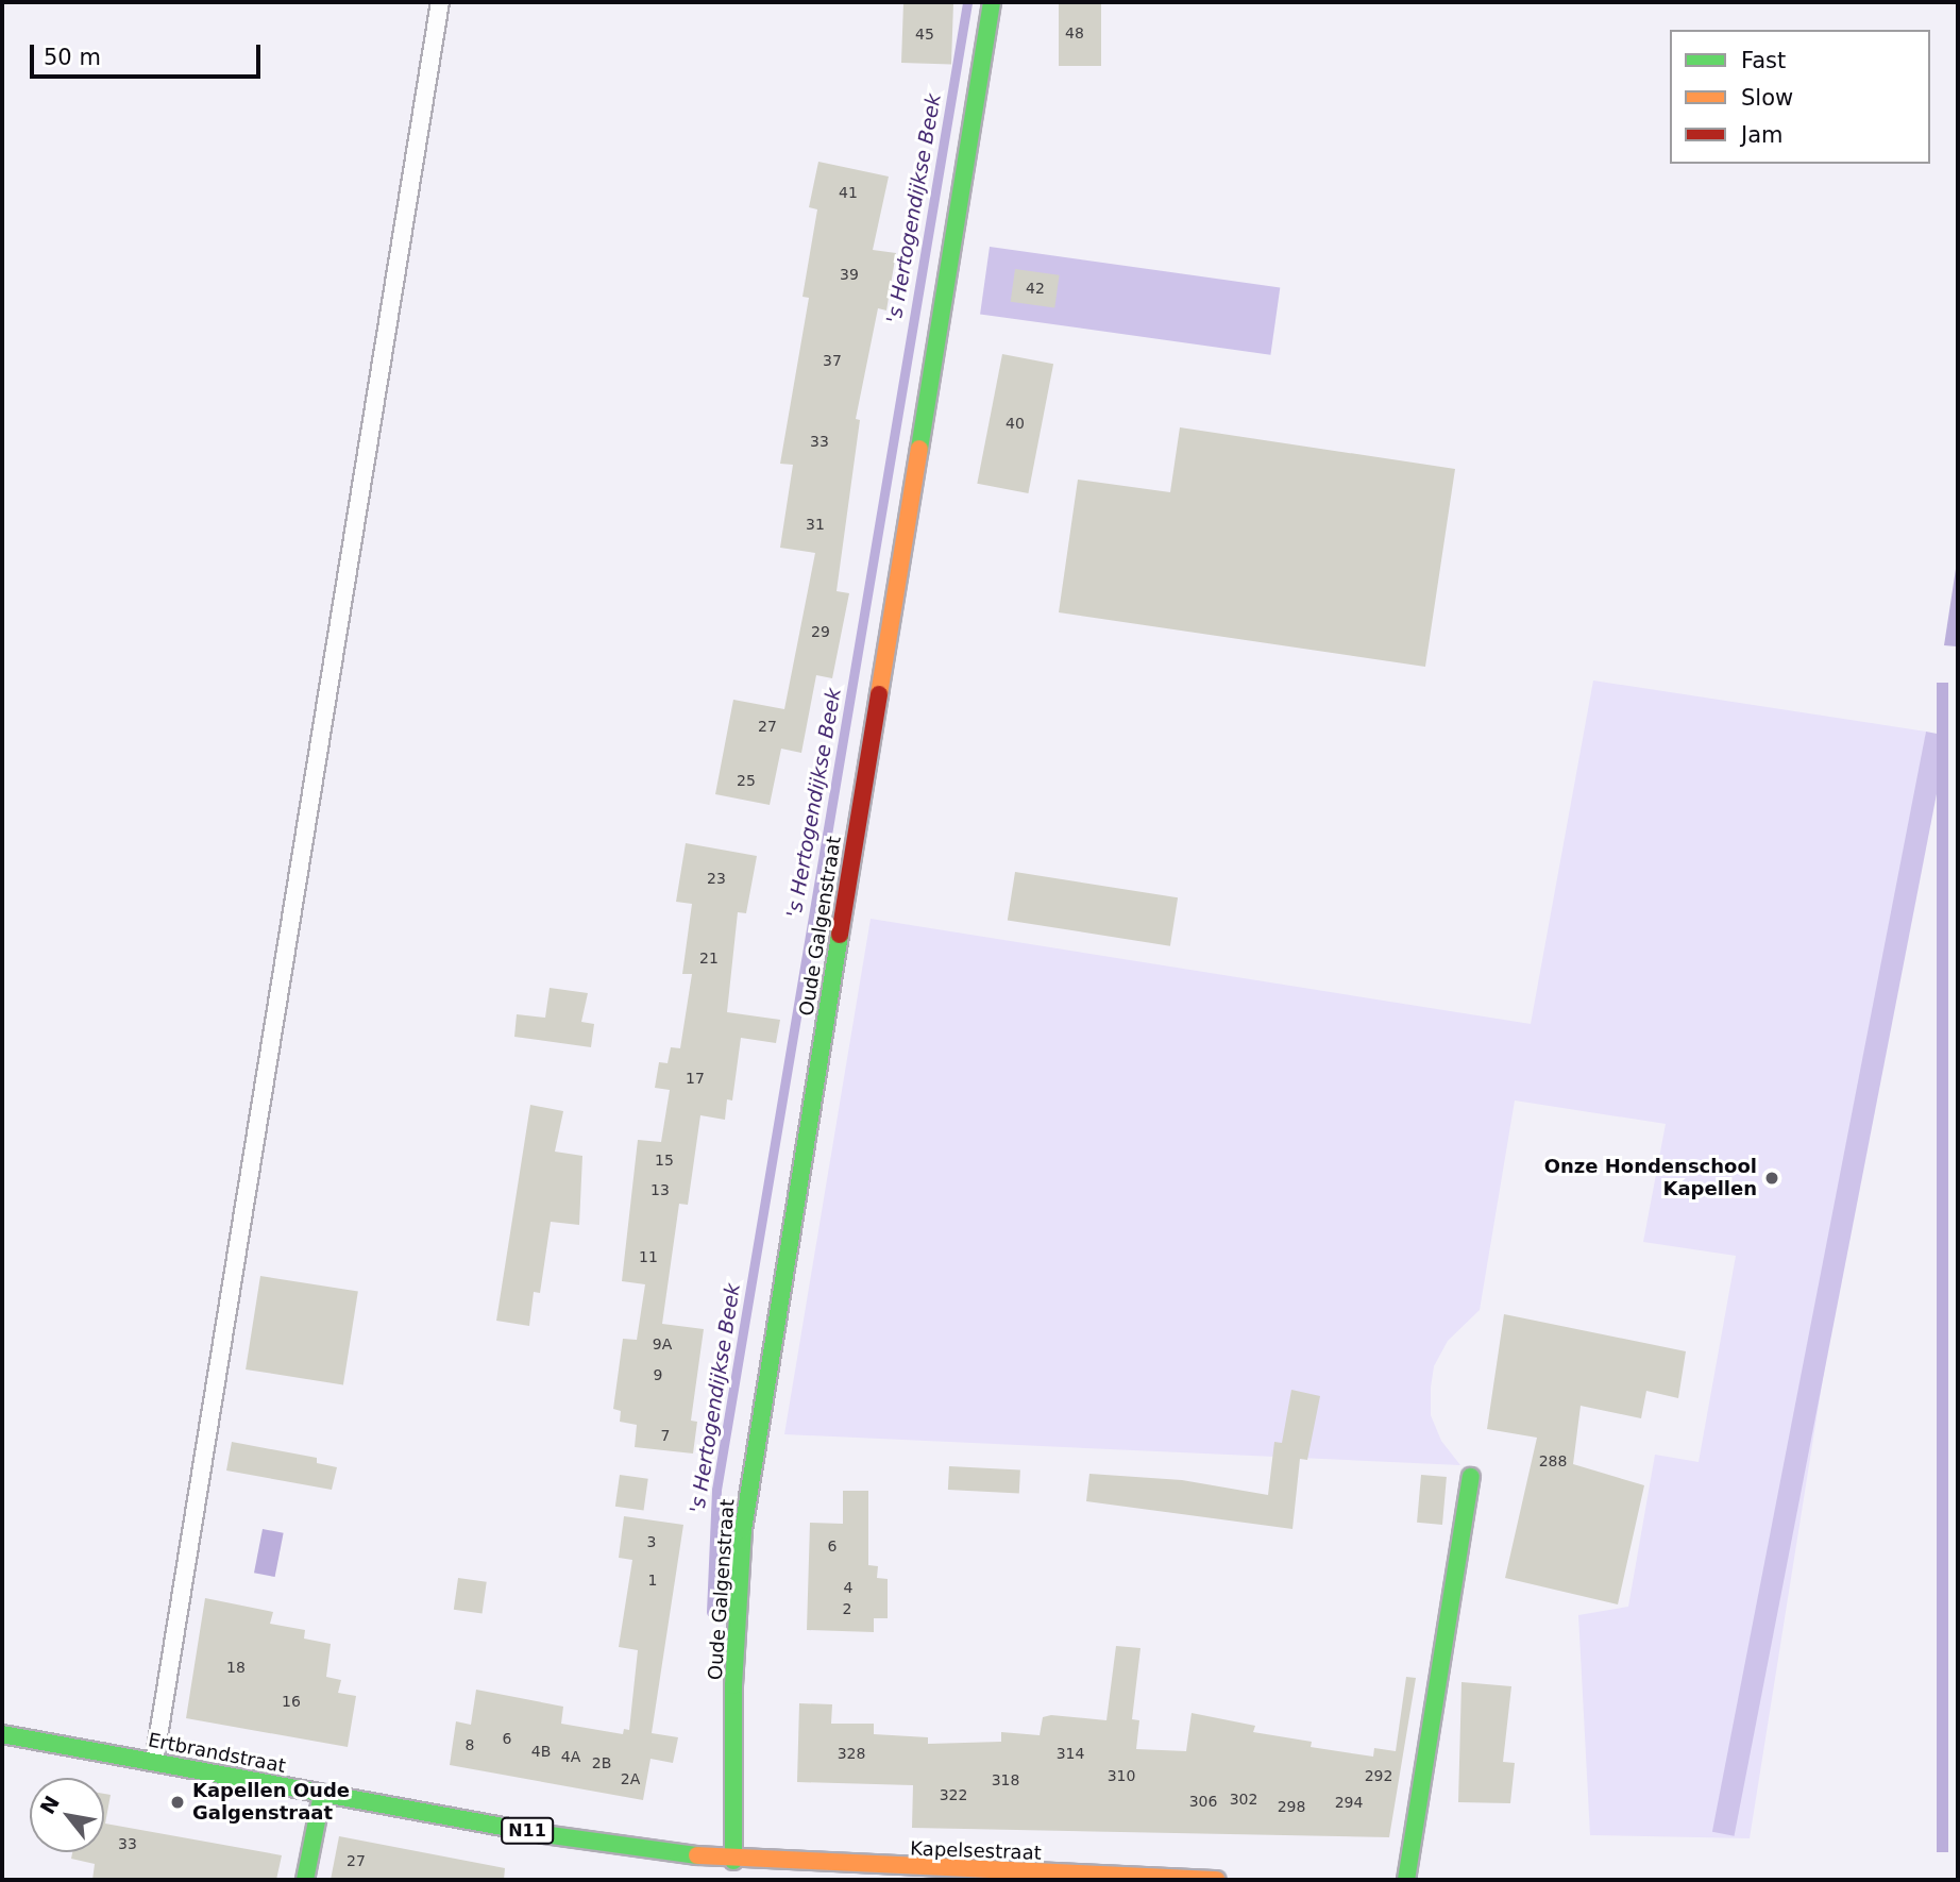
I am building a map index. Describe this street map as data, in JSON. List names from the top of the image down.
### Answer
{
  "streets": {
    "street": [
      "Oude Galgenstraat",
      "Ertbrandstraat",
      "N11",
      "Kapelsestraat"
    ]
  },
  "crossings": [
    ["Oude Galgenstraat", "Ertbrandstraat"],
    ["Oude Galgenstraat", "Kapelsestraat"],
    ["Ertbrandstraat", "Kapelsestraat"]
  ],
  "water": ["'s Hertogendijkse Beek"],
  "places": ["Onze Hondenschool Kapellen", "Kapellen Oude Galgenstraat"],
  "house_numbers": [
    "48",
    "45",
    "41",
    "39",
    "42",
    "37",
    "40",
    "33",
    "31",
    "29",
    "27",
    "25",
    "23",
    "21",
    "17",
    "15",
    "13",
    "11",
    "9A",
    "9",
    "7",
    "288",
    "3",
    "6",
    "1",
    "4",
    "2",
    "18",
    "16",
    "6",
    "8",
    "4B",
    "328",
    "314",
    "4A",
    "2B",
    "310",
    "292",
    "2A",
    "318",
    "322",
    "302",
    "306",
    "294",
    "298",
    "33",
    "27"
  ],
  "legend": ["Fast", "Slow", "Jam"],
  "scale_bar": "50 m",
  "north": "top left"
}
